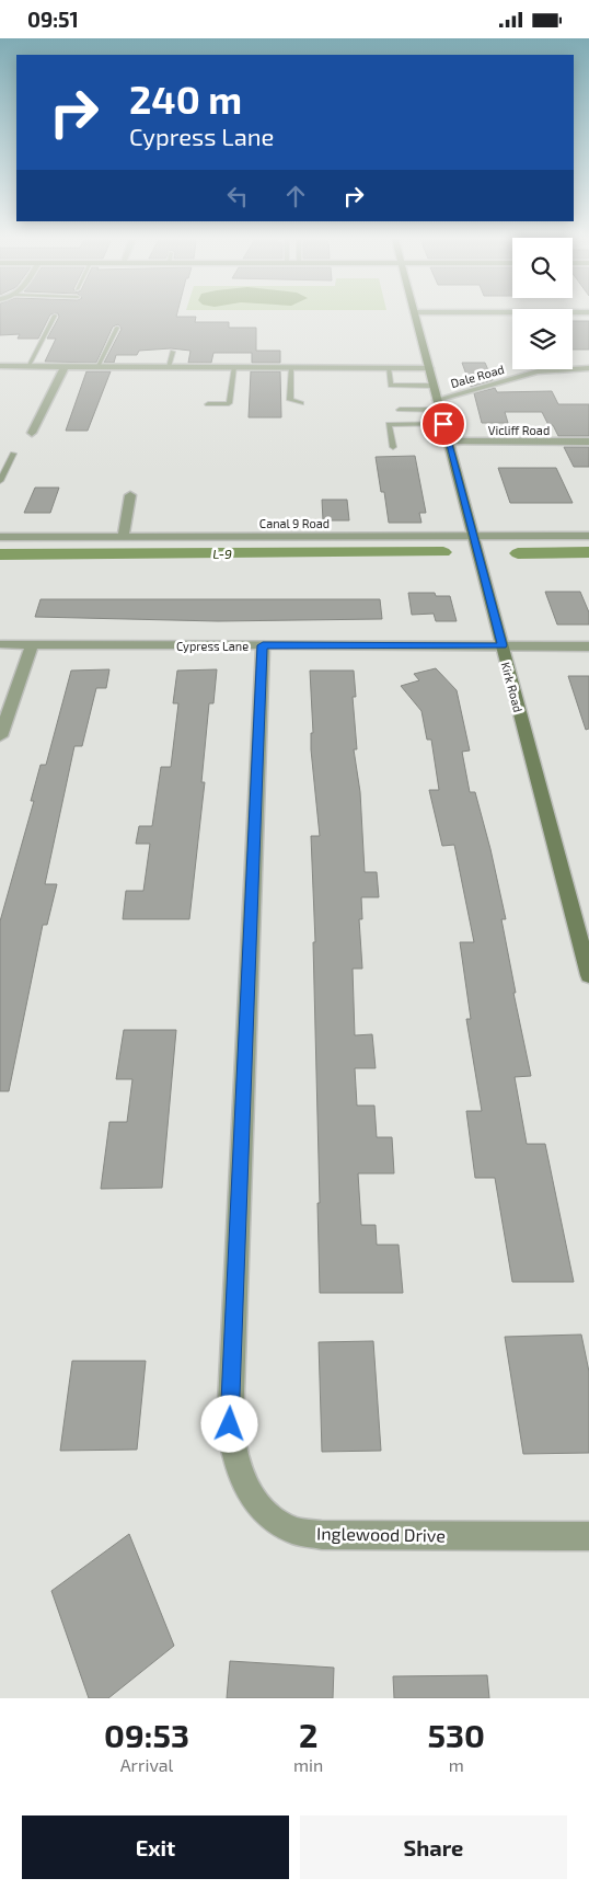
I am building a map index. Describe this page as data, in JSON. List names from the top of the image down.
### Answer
{
  "streets": {
    "street": [
      "Dale Road",
      "Vicliff Road",
      "Canal 9 Road",
      "Cypress Lane",
      "Kirk Road",
      "Inglewood Drive"
    ]
  },
  "crossings": [
    ["Dale Road", "Kirk Road"],
    ["Vicliff Road", "Kirk Road"],
    ["Canal 9 Road", "Kirk Road"],
    ["Cypress Lane", "Kirk Road"],
    ["Cypress Lane", "Inglewood Drive"]
  ],
  "water": ["L-9"],
  "page": {
    "status": "09:51",
    "turn": ["240 m", "Cypress Lane"],
    "eta": [
      "09:53",
      "Arrival",
      "2",
      "min",
      "530",
      "m"
    ],
    "buttons": ["Exit", "Share"]
  }
}
